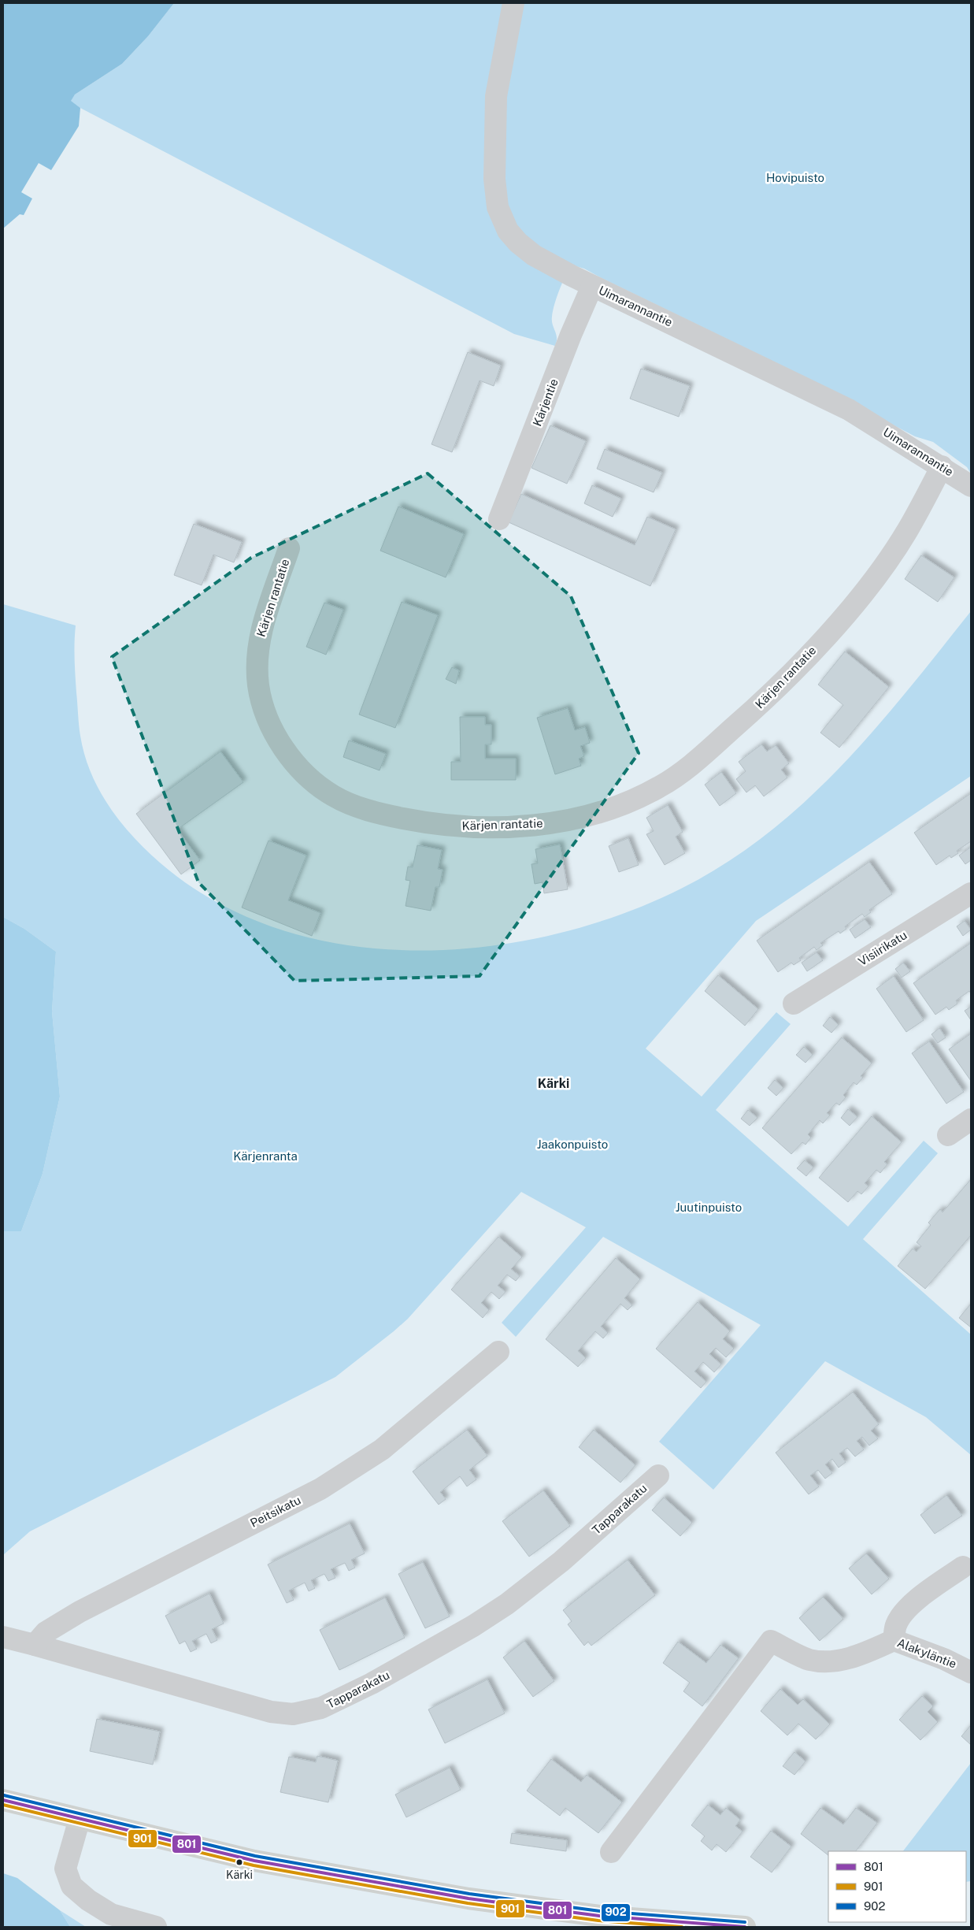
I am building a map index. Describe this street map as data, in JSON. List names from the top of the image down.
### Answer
{
  "streets": {
    "street": [
      "Uimarannantie",
      "Kärjentie",
      "Kärjen rantatie",
      "Visiirikatu",
      "Tapparakatu",
      "Peitsikatu",
      "Alakyläntie"
    ]
  },
  "crossings": [
    ["Uimarannantie", "Kärjentie"],
    ["Uimarannantie", "Kärjen rantatie"],
    ["Tapparakatu", "Peitsikatu"]
  ],
  "districts": ["Kärki"],
  "parks": [
    "Hovipuisto",
    "Jaakonpuisto",
    "Kärjenranta",
    "Juutinpuisto"
  ],
  "places": ["Kärki"],
  "lines": ["transit line 902", "transit line 801", "transit line 901"],
  "legend": ["801", "901", "902"]
}
